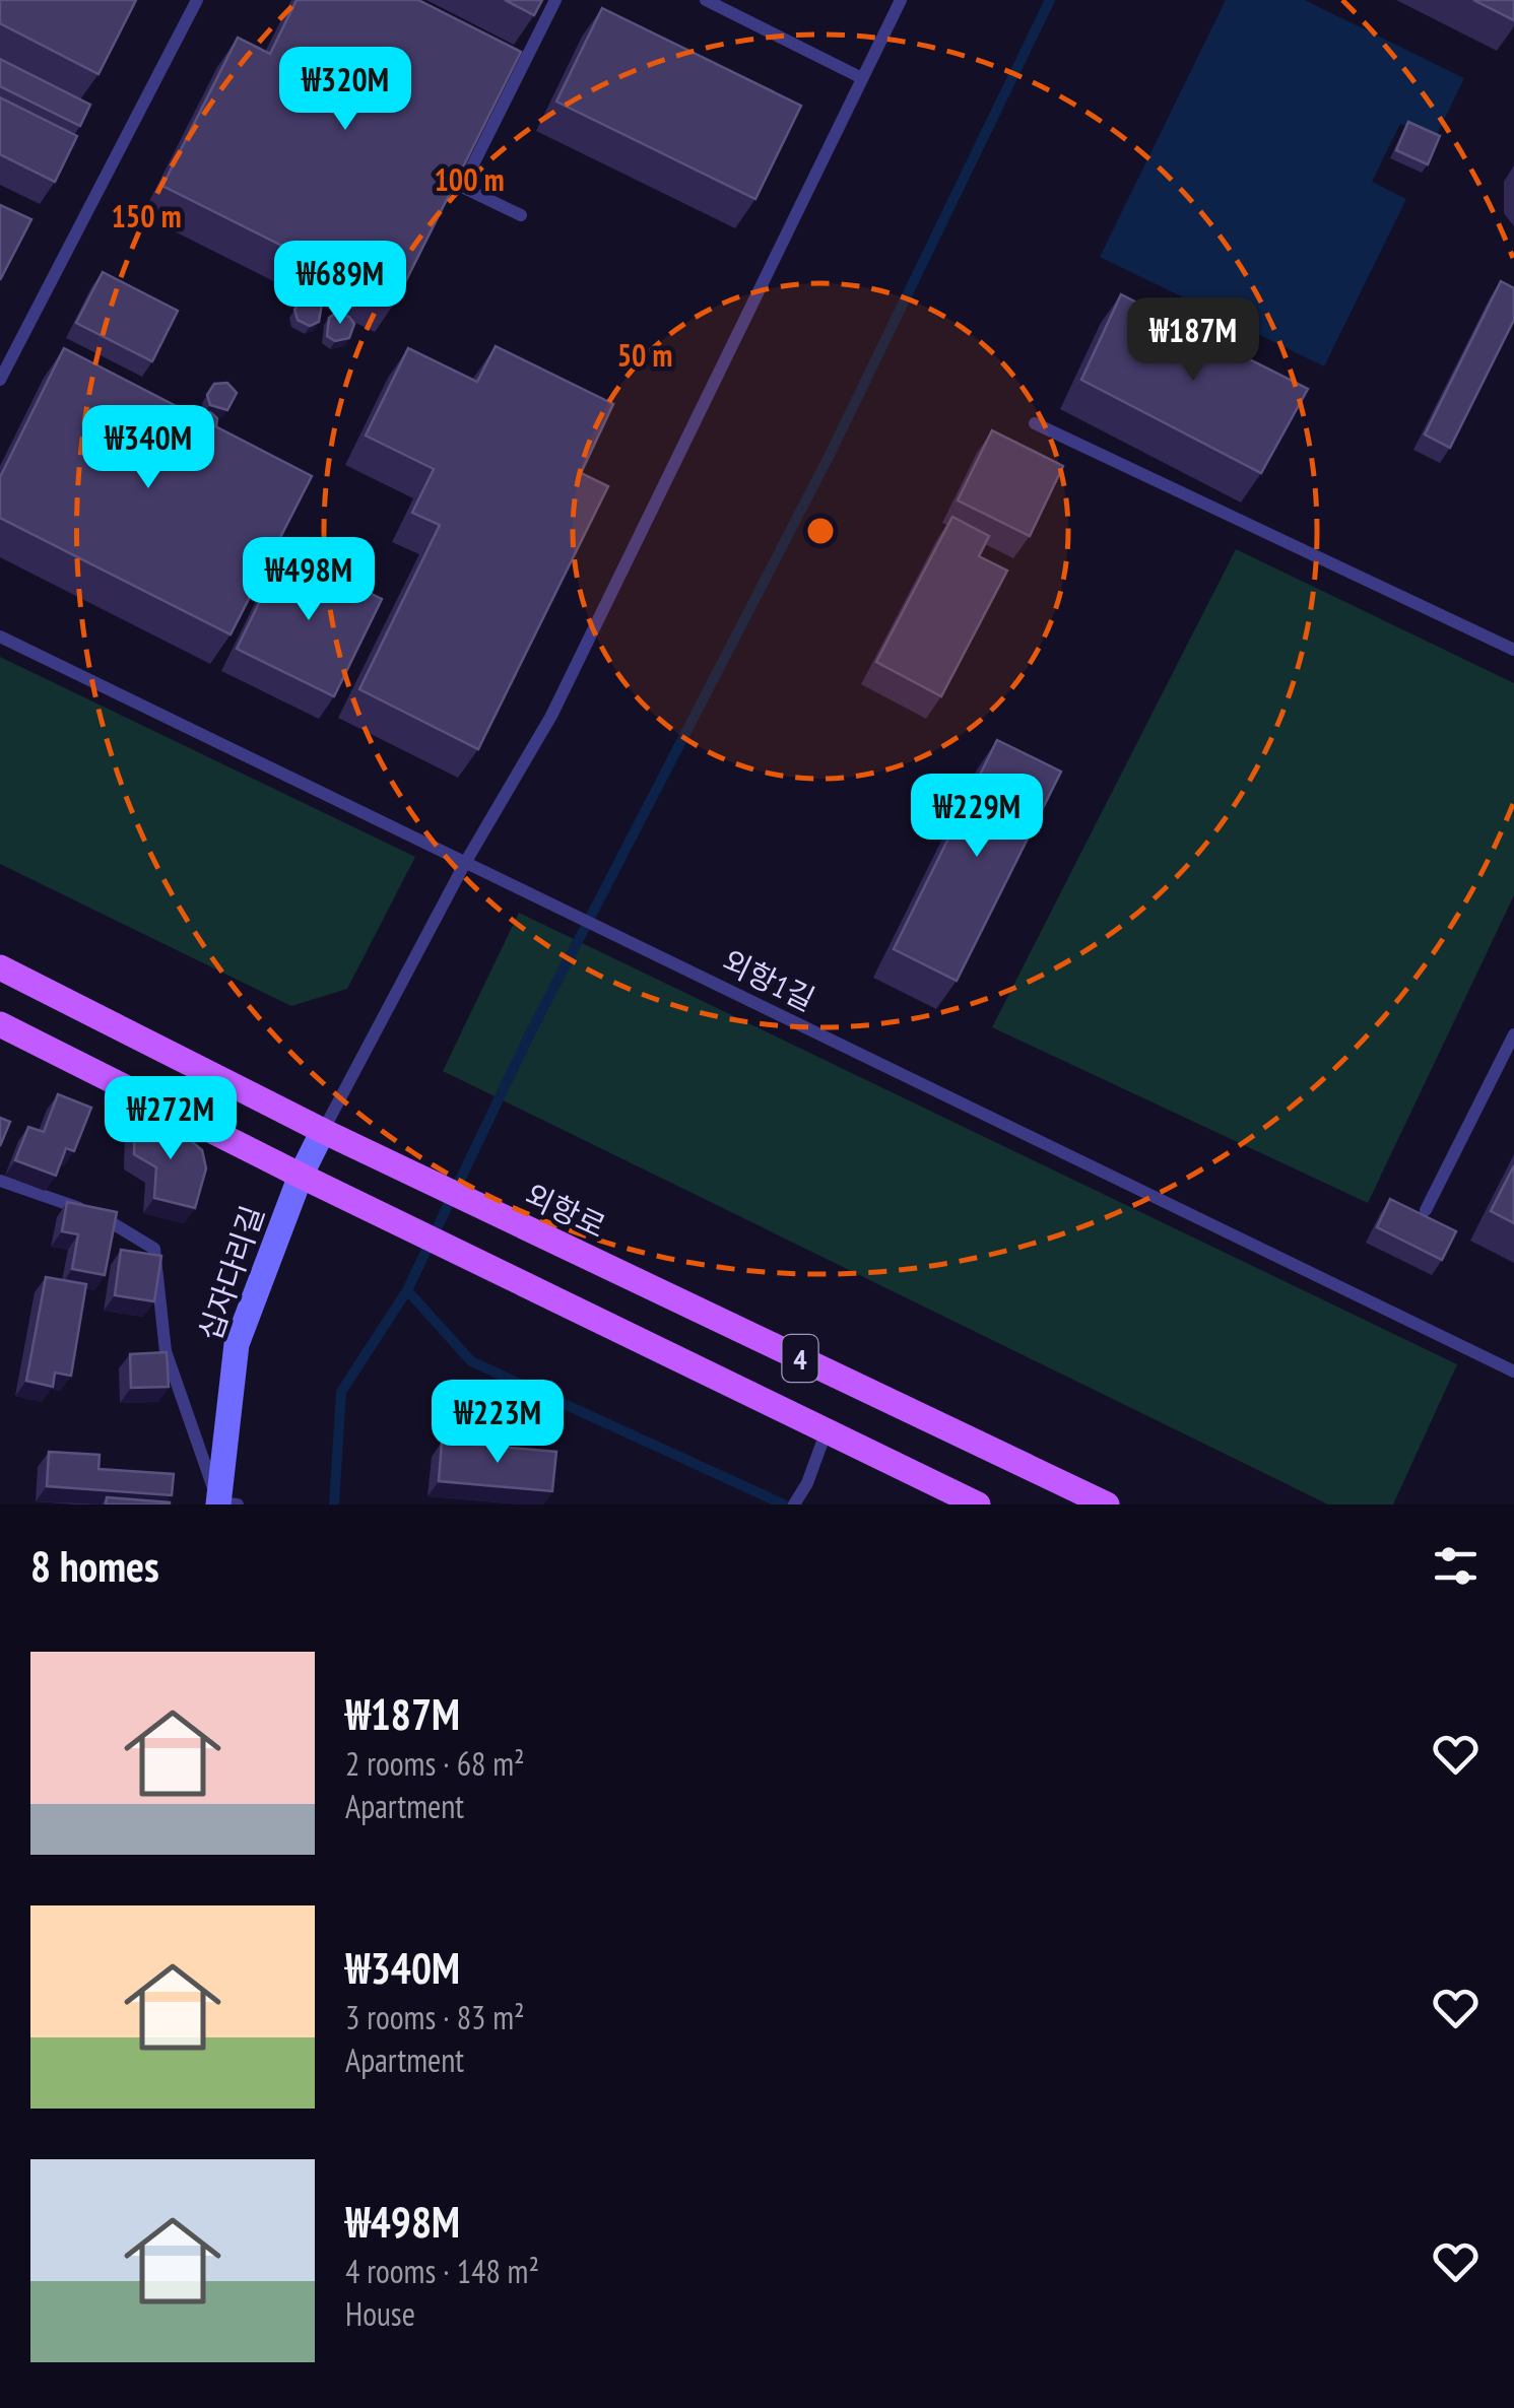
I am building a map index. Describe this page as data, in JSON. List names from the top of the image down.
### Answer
{
  "streets": {
    "main road": ["외항로", "4"],
    "street": ["십자다리길"],
    "lane": ["외항1길"]
  },
  "crossings": [
    ["외항로", "십자다리길"],
    ["십자다리길", "4"]
  ],
  "page": {
    "price": [
      "₩320M",
      "₩689M",
      "₩187M",
      "₩340M",
      "₩498M",
      "₩229M",
      "₩272M",
      "₩223M"
    ],
    "heading": "8 homes",
    "list": [
      {
        "name": "₩187M",
        "note": "2 rooms · 68 m² · Apartment"
      },
      {
        "name": "₩340M",
        "note": "3 rooms · 83 m² · Apartment"
      },
      {
        "name": "₩498M",
        "note": "4 rooms · 148 m² · House"
      }
    ]
  },
  "rings": ["100 m", "150 m", "50 m"]
}
